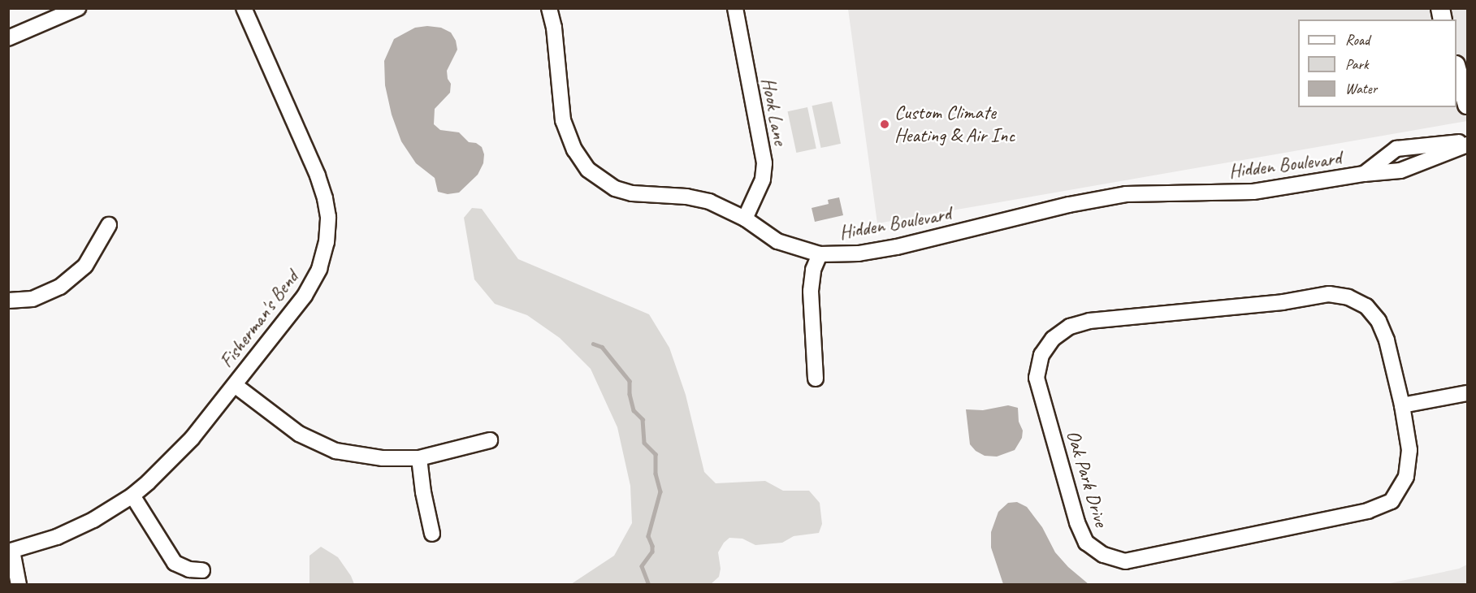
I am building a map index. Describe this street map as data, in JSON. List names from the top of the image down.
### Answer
{
  "streets": {
    "street": [
      "Hook Lane",
      "Hidden Boulevard",
      "Fisherman's Bend",
      "Oak Park Drive"
    ]
  },
  "crossings": [
    ["Hook Lane", "Hidden Boulevard"]
  ],
  "places": ["Custom Climate Heating & Air Inc"],
  "legend": ["Road", "Park", "Water"]
}
